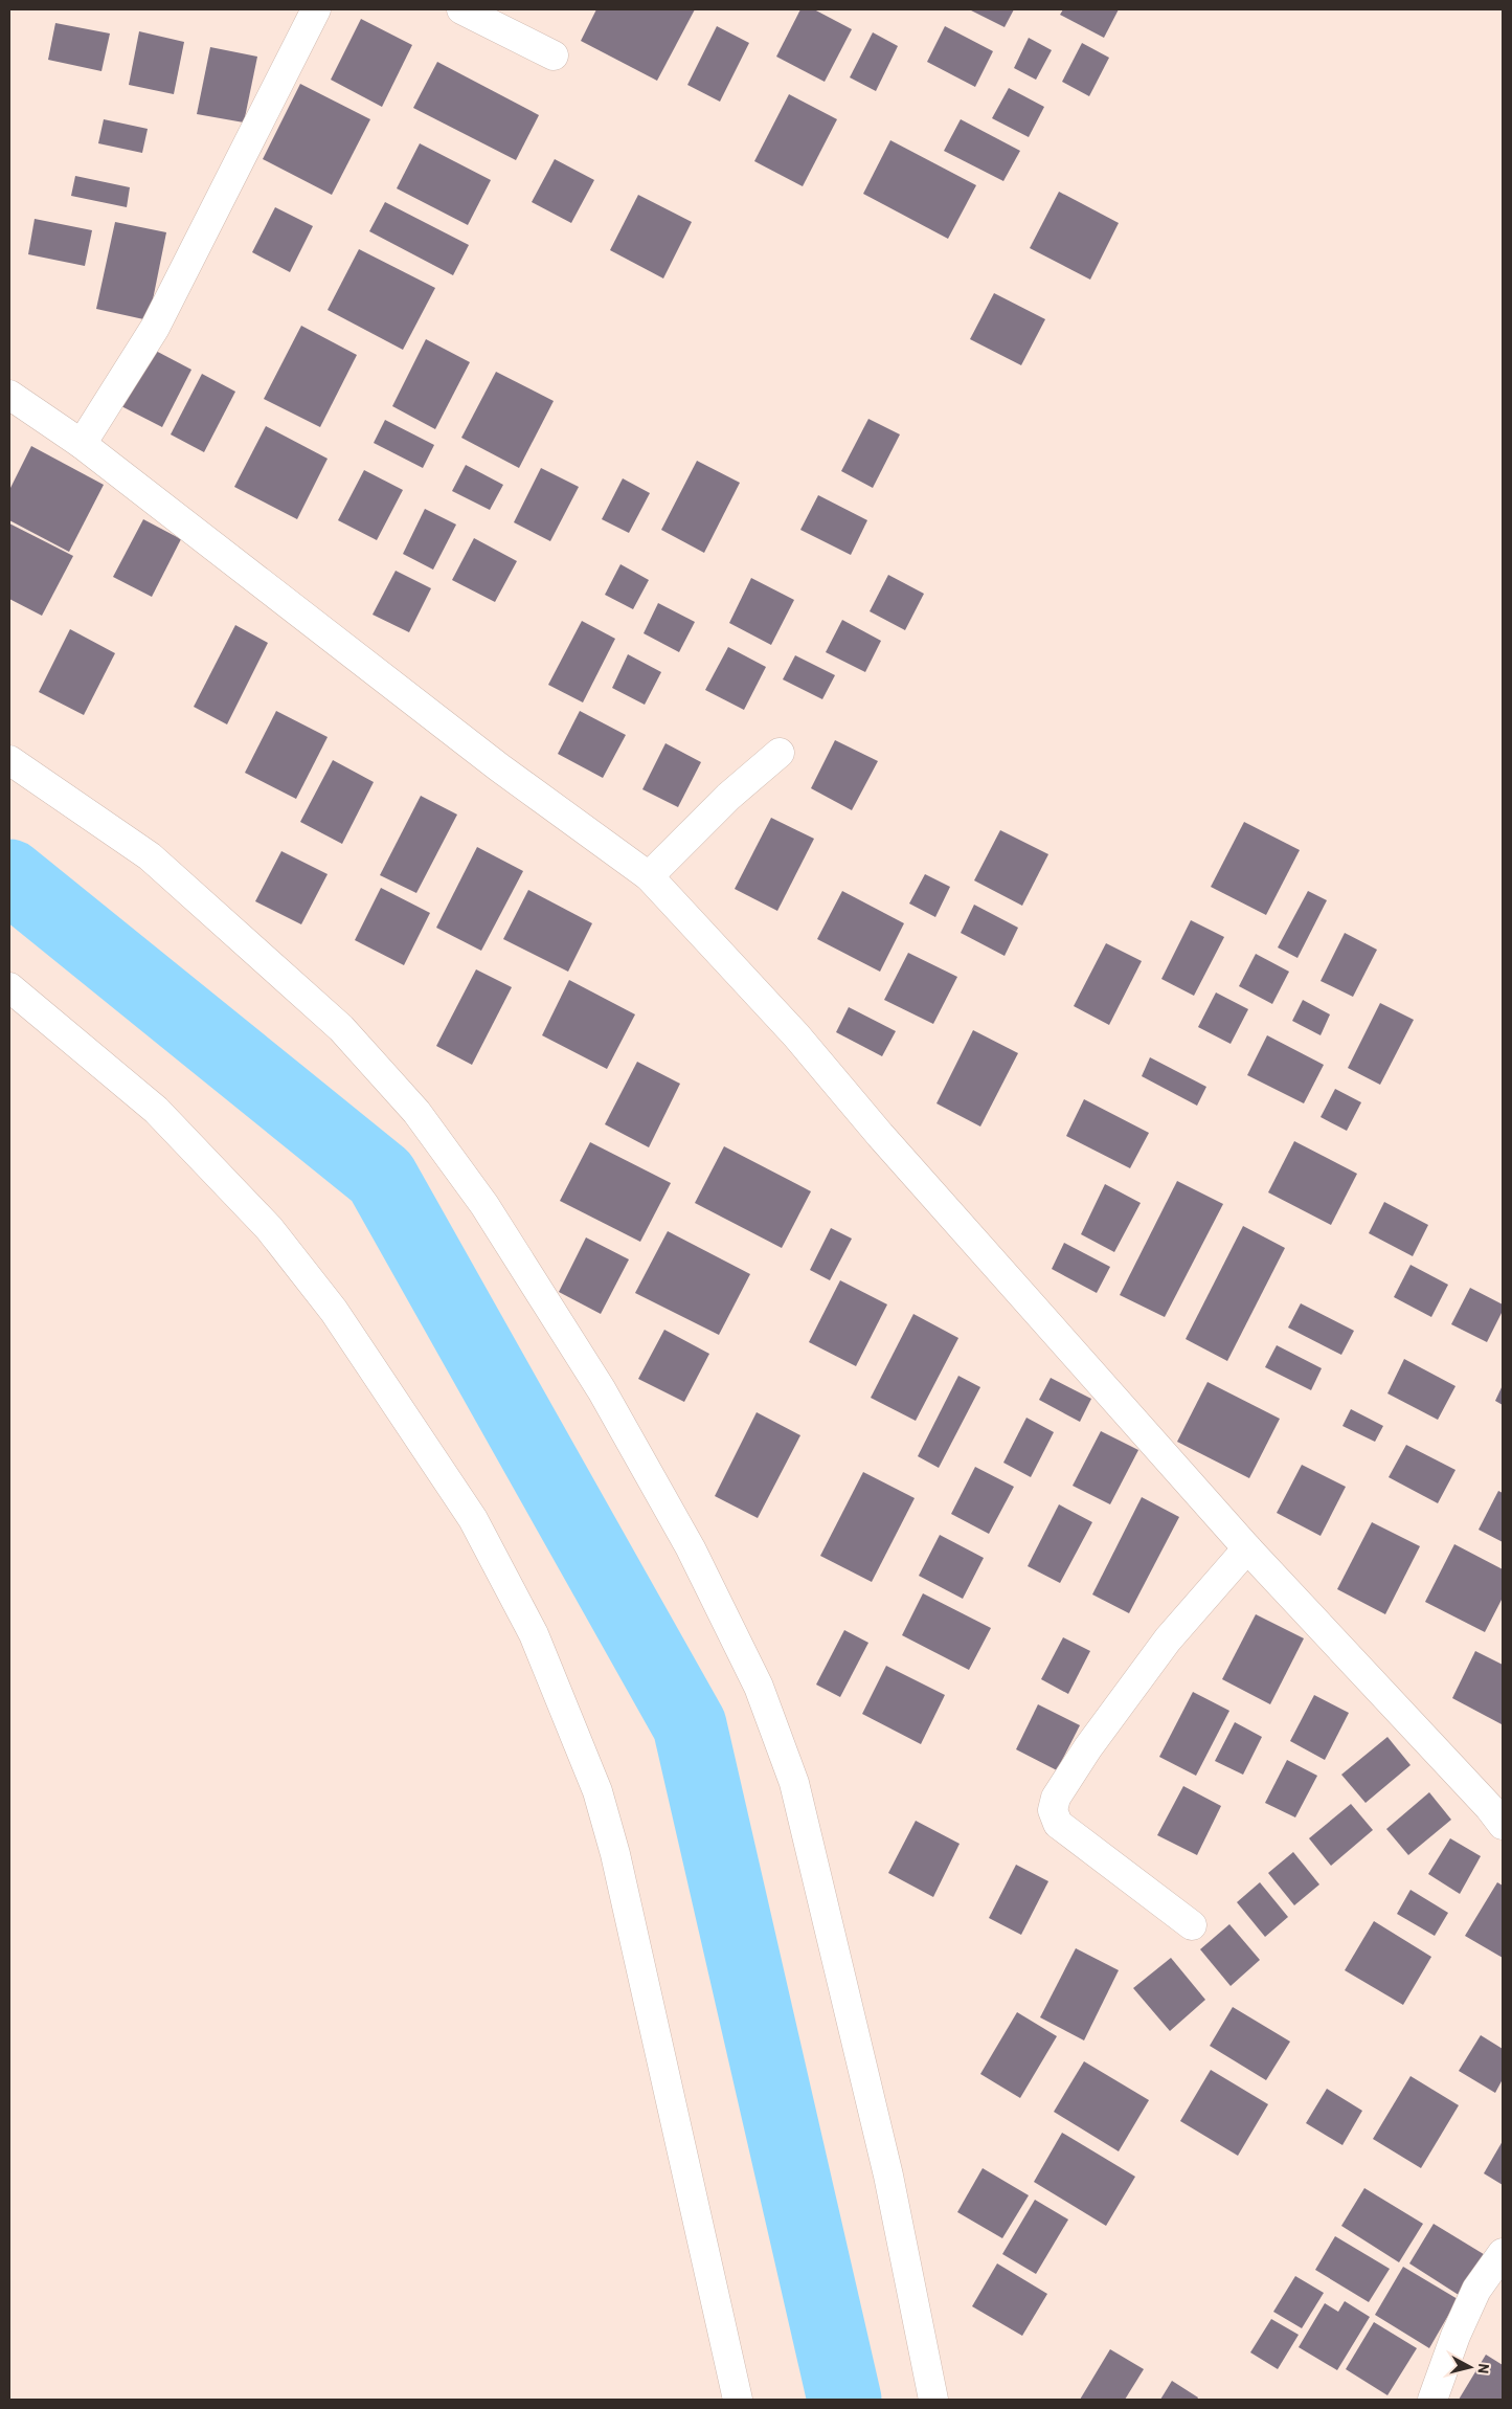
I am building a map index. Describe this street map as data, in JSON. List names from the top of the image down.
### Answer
{
  "north": "right"
}
